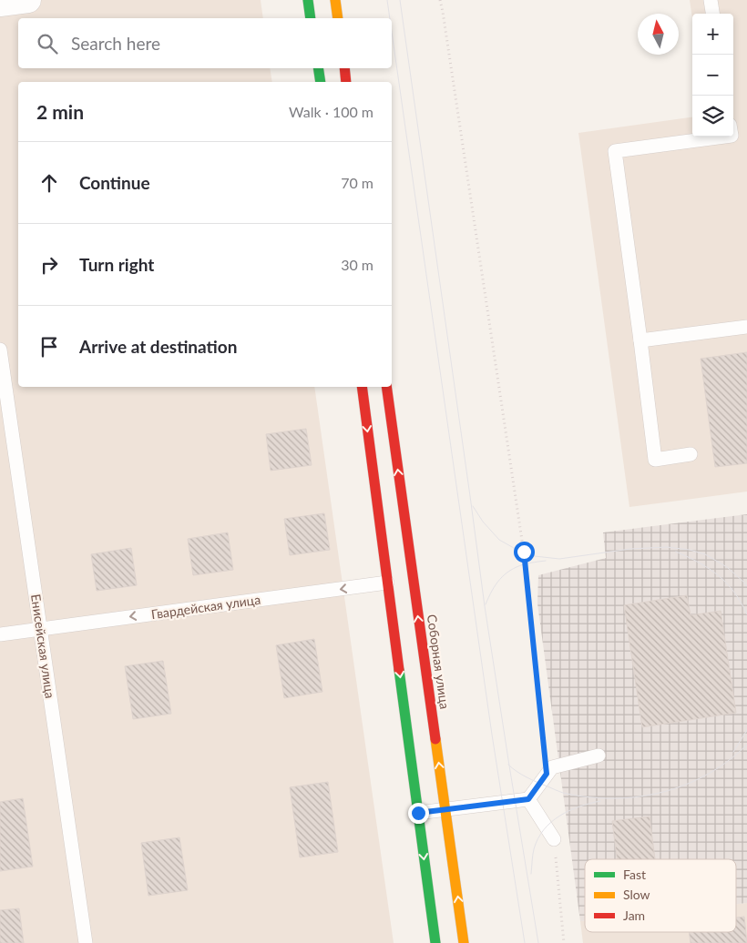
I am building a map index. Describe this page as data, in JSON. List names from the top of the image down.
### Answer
{
  "streets": {
    "main road": ["Соборная улица"],
    "street": ["Гвардейская улица"],
    "lane": ["Енисейская улица"]
  },
  "crossings": [
    ["Гвардейская улица", "Енисейская улица"],
    ["Гвардейская улица", "Соборная улица"]
  ],
  "one_way": ["Гвардейская улица"],
  "legend": ["Fast", "Slow", "Jam"],
  "north": "top",
  "page": {
    "map_buttons": ["+", "−"],
    "search": "Search here",
    "heading": ["2 min", "Walk · 100 m"],
    "list": [
      ["Continue", "70 m"],
      ["Turn right", "30 m"],
      "Arrive at destination"
    ]
  }
}
